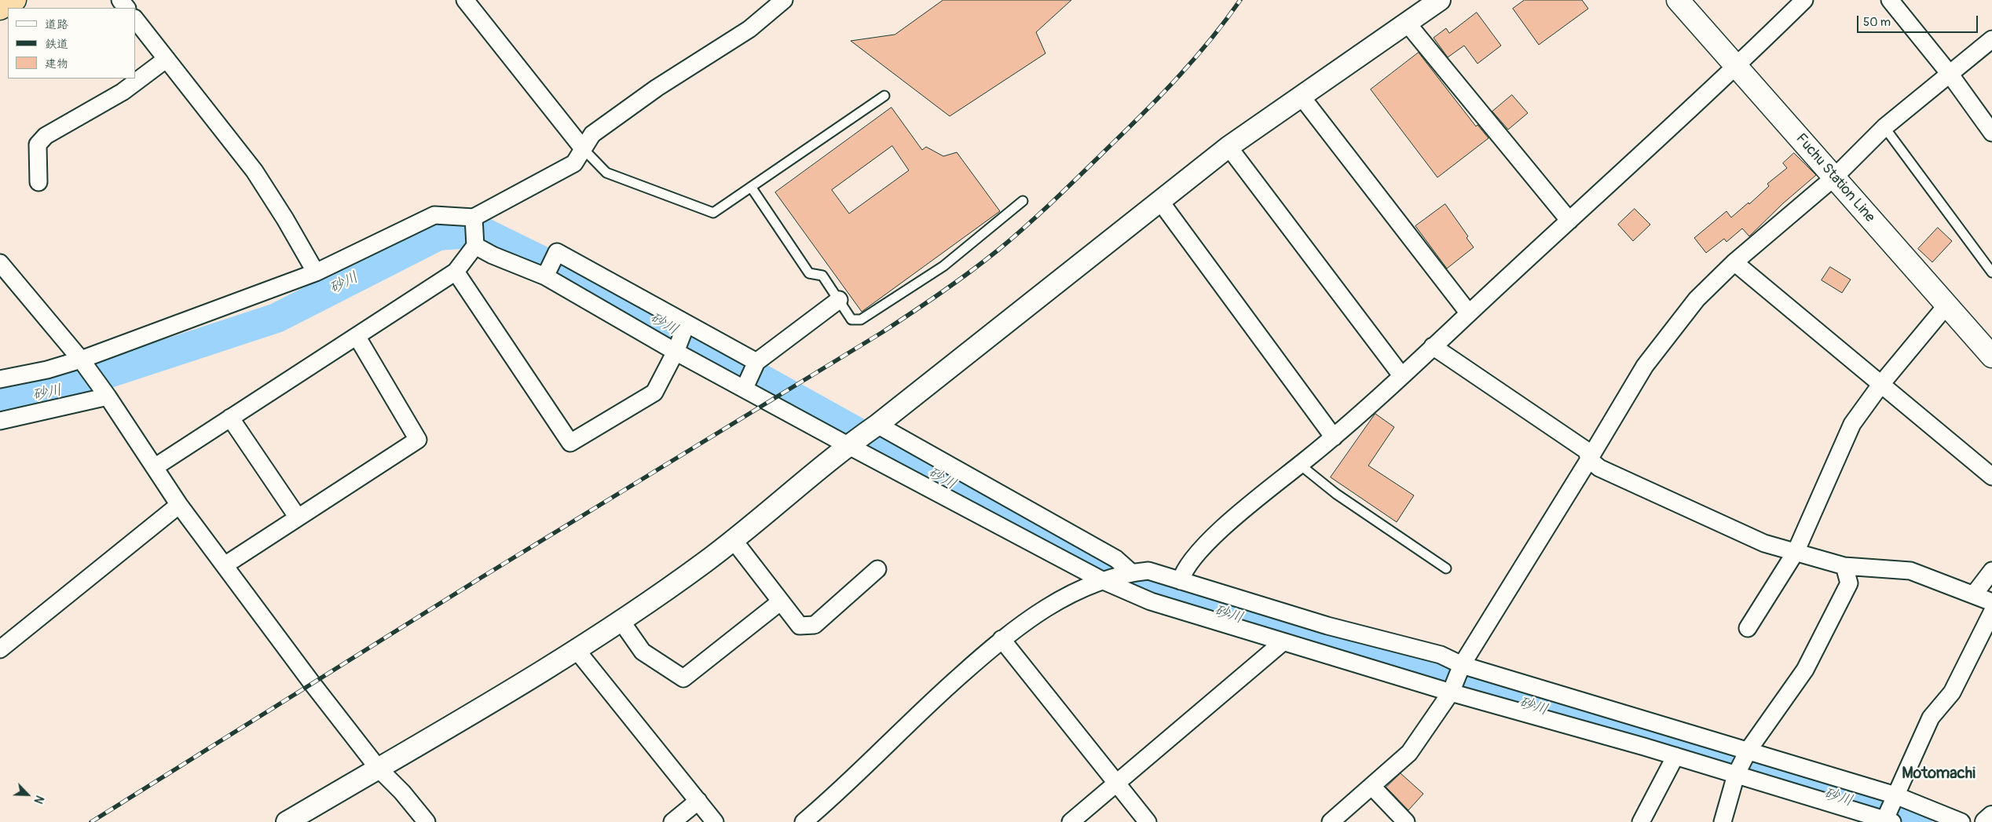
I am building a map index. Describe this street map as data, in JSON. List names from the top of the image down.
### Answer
{
  "streets": {
    "main road": ["Fuchu Station Line"]
  },
  "districts": ["Motomachi"],
  "water": ["砂川"],
  "legend": ["道路", "鉄道", "建物"],
  "scale_bar": "50 m",
  "north": "bottom right"
}
